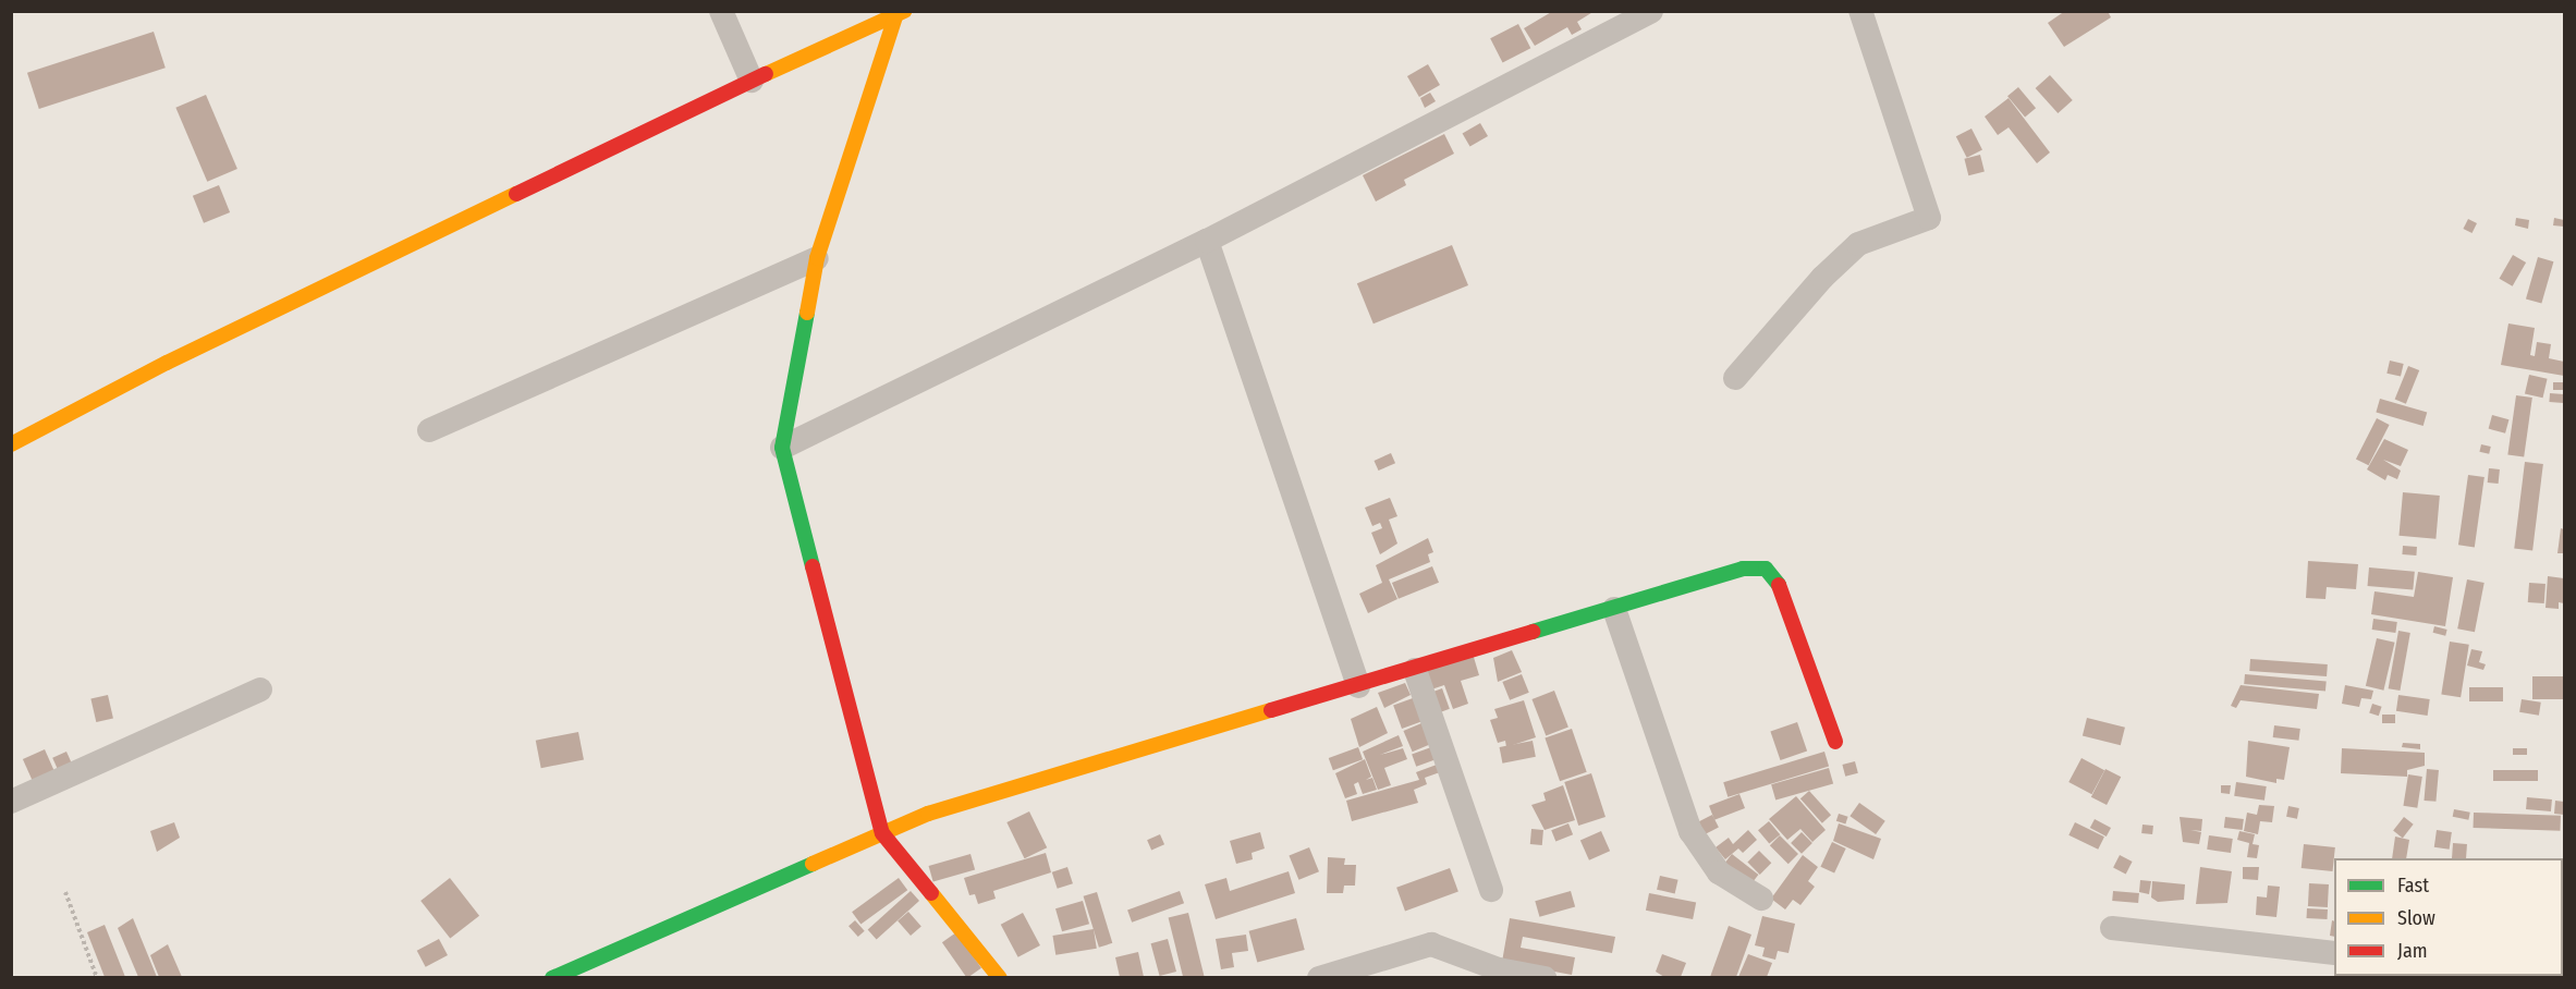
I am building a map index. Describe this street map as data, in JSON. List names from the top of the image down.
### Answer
{
  "legend": ["Fast", "Slow", "Jam"]
}
